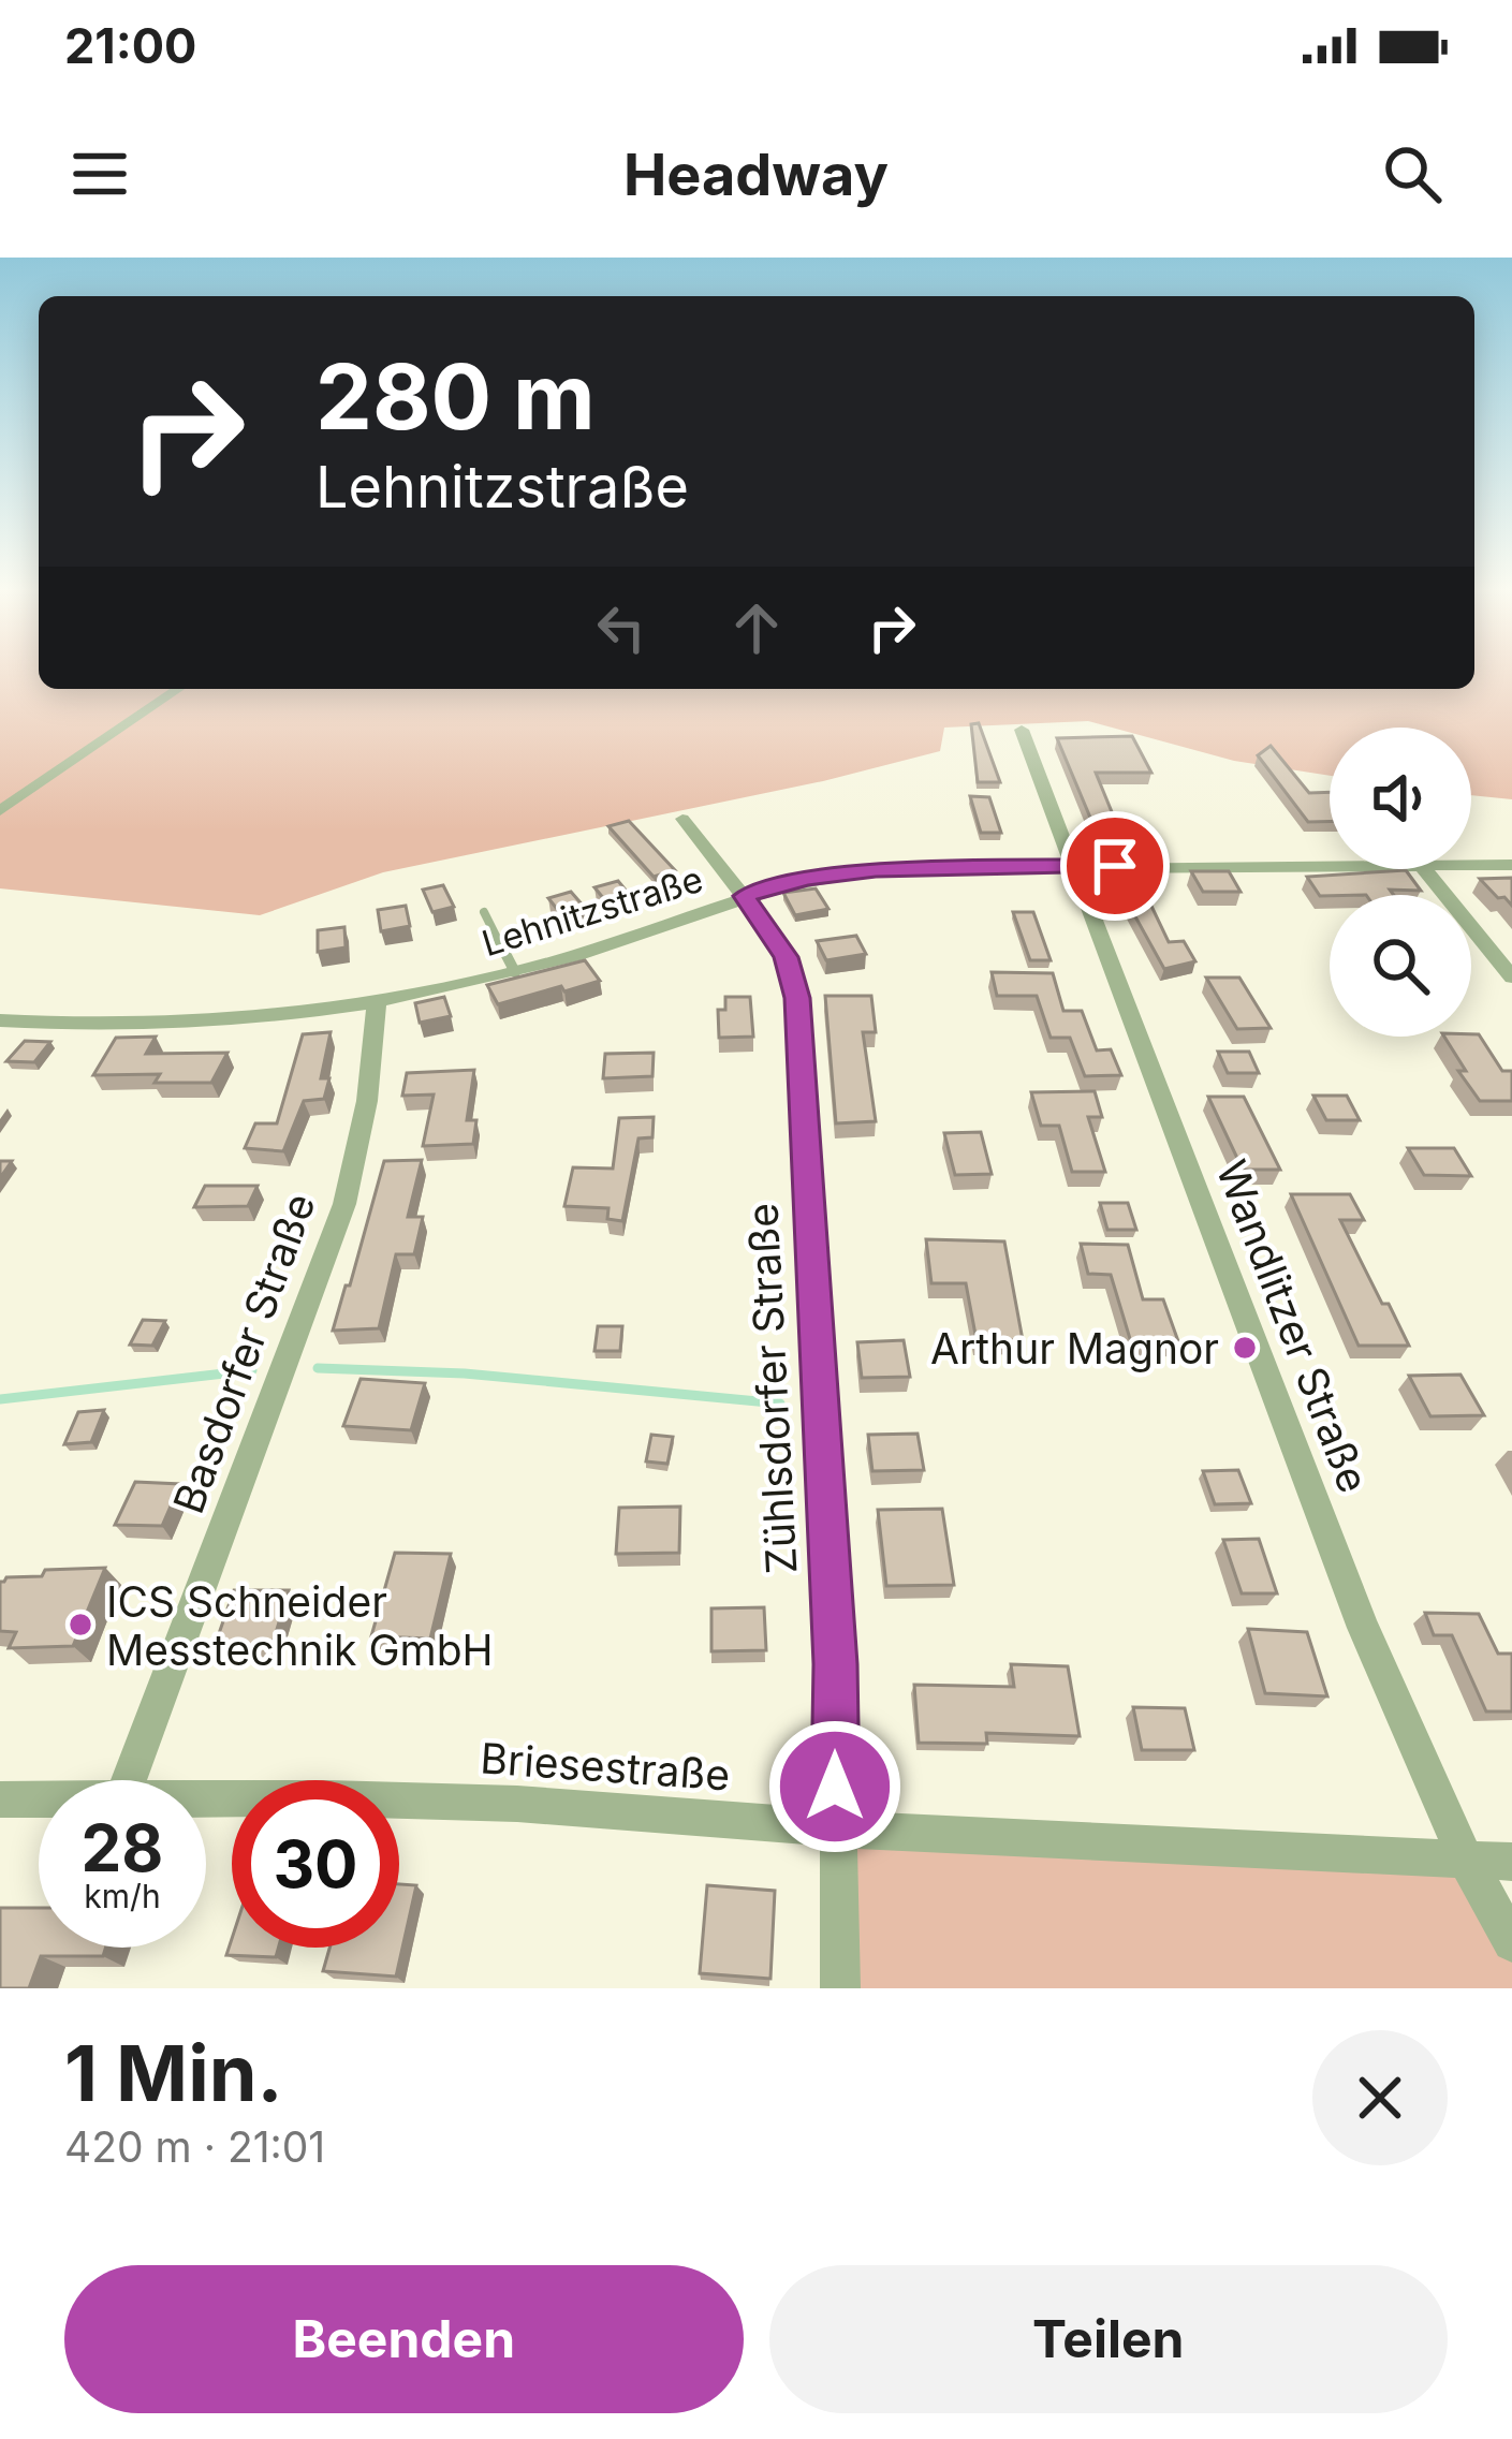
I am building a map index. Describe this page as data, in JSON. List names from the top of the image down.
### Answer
{
  "streets": {
    "street": [
      "Lehnitzstraße",
      "Wandlitzer Straße",
      "Basdorfer Straße",
      "Zühlsdorfer Straße",
      "Briesestraße"
    ]
  },
  "crossings": [
    ["Lehnitzstraße", "Wandlitzer Straße"],
    ["Lehnitzstraße", "Basdorfer Straße"],
    ["Lehnitzstraße", "Zühlsdorfer Straße"],
    ["Wandlitzer Straße", "Briesestraße"],
    ["Zühlsdorfer Straße", "Briesestraße"]
  ],
  "places": ["Arthur Magnor", "ICS Schneider Messtechnik GmbH"],
  "page": {
    "status": "21:00",
    "header": "Headway",
    "turn": ["280 m", "Lehnitzstraße"],
    "speed": "28 km/h",
    "limit": "30",
    "heading": ["1 Min.", "420 m · 21:01"],
    "buttons": ["Beenden", "Teilen"]
  }
}
